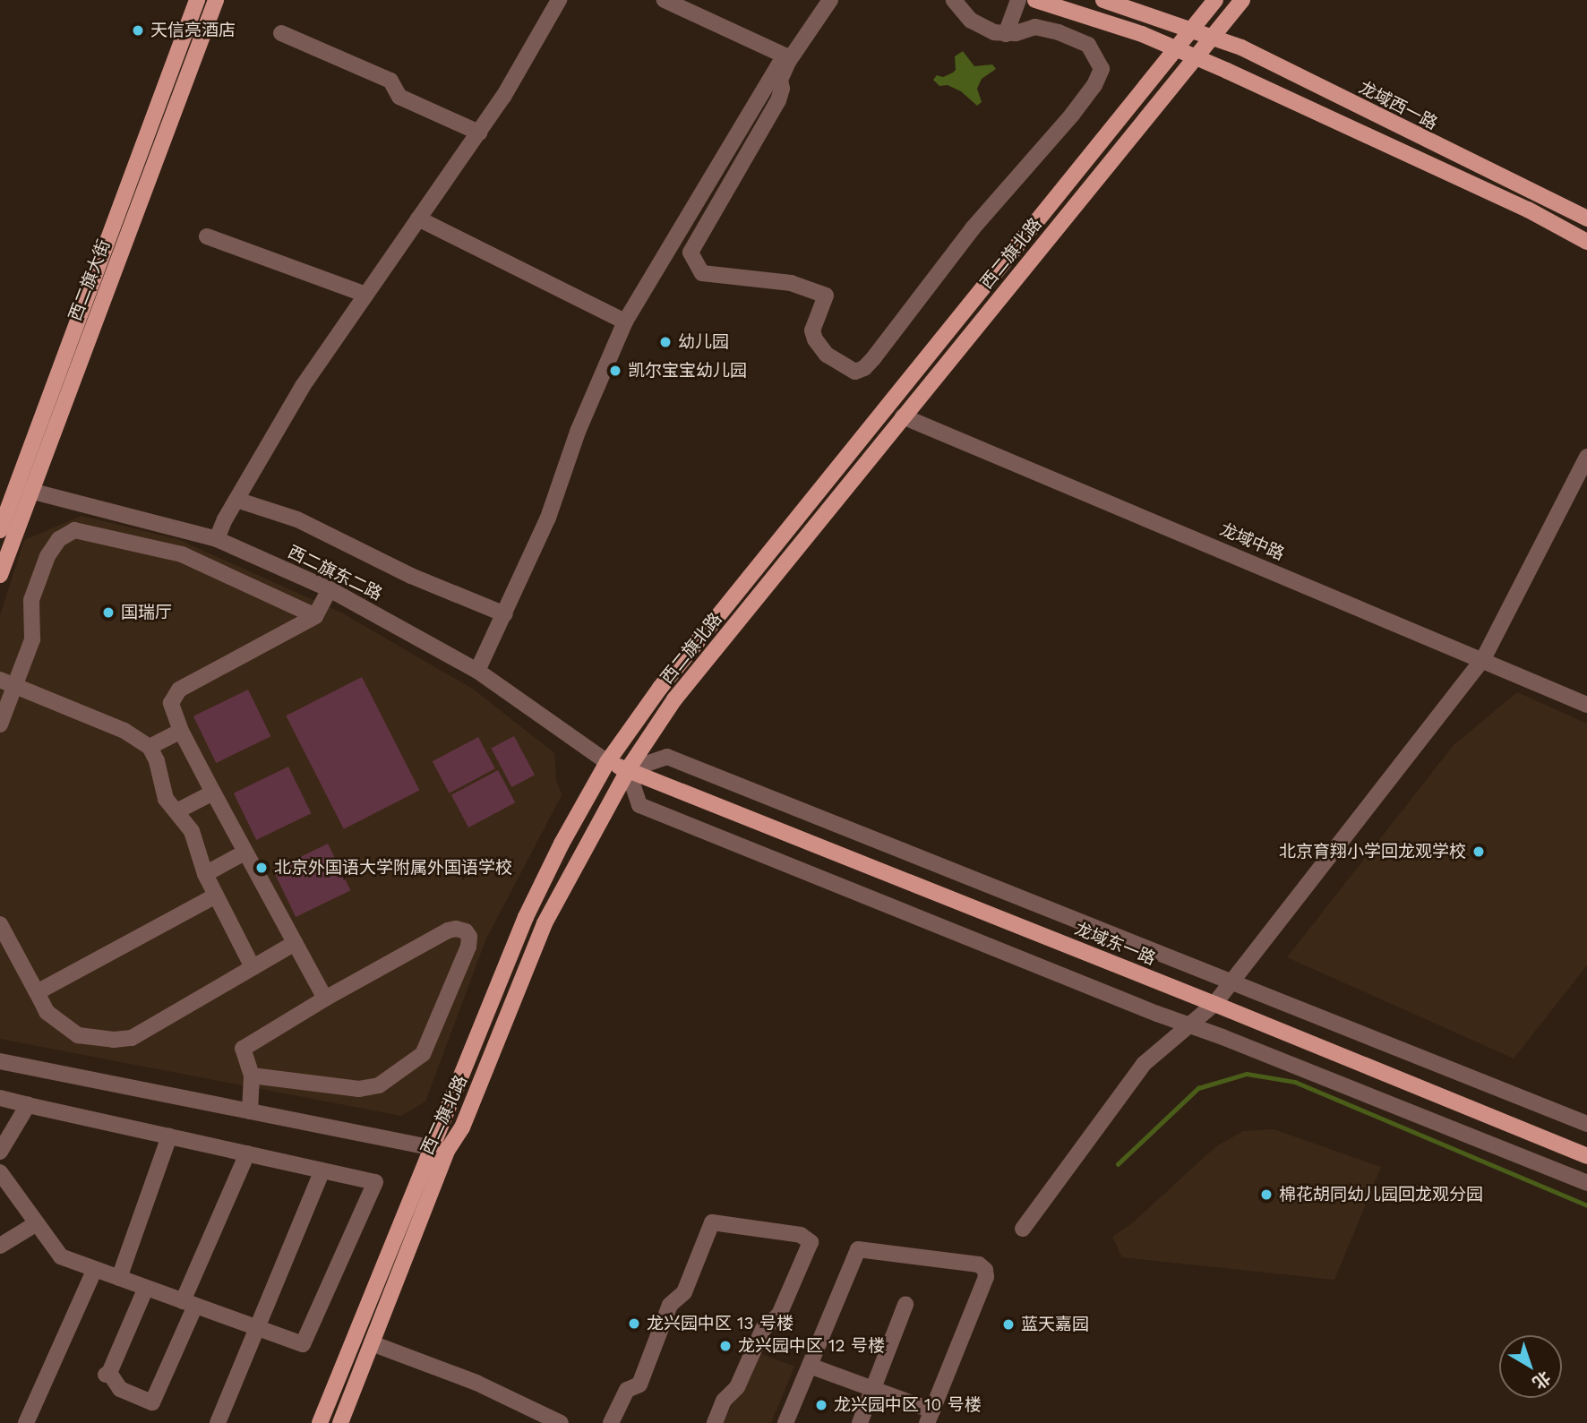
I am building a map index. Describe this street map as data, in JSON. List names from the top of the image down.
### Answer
{
  "streets": {
    "main road": [
      "龙域西一路",
      "西二旗北路",
      "西二旗大街",
      "龙域东一路"
    ],
    "street": ["龙域中路", "西二旗东二路"]
  },
  "crossings": [
    ["龙域西一路", "西二旗北路"],
    ["西二旗北路", "龙域中路"],
    ["西二旗北路", "西二旗东二路"],
    ["西二旗北路", "龙域东一路"],
    ["西二旗大街", "西二旗东二路"],
    ["西二旗东二路", "龙域东一路"]
  ],
  "places": [
    "天信亮酒店",
    "幼儿园",
    "凯尔宝宝幼儿园",
    "国瑞厅",
    "北京育翔小学回龙观学校",
    "北京外国语大学附属外国语学校",
    "棉花胡同幼儿园回龙观分园",
    "龙兴园中区 13 号楼",
    "蓝天嘉园",
    "龙兴园中区 12 号楼",
    "龙兴园中区 10 号楼"
  ],
  "north": "bottom right"
}
